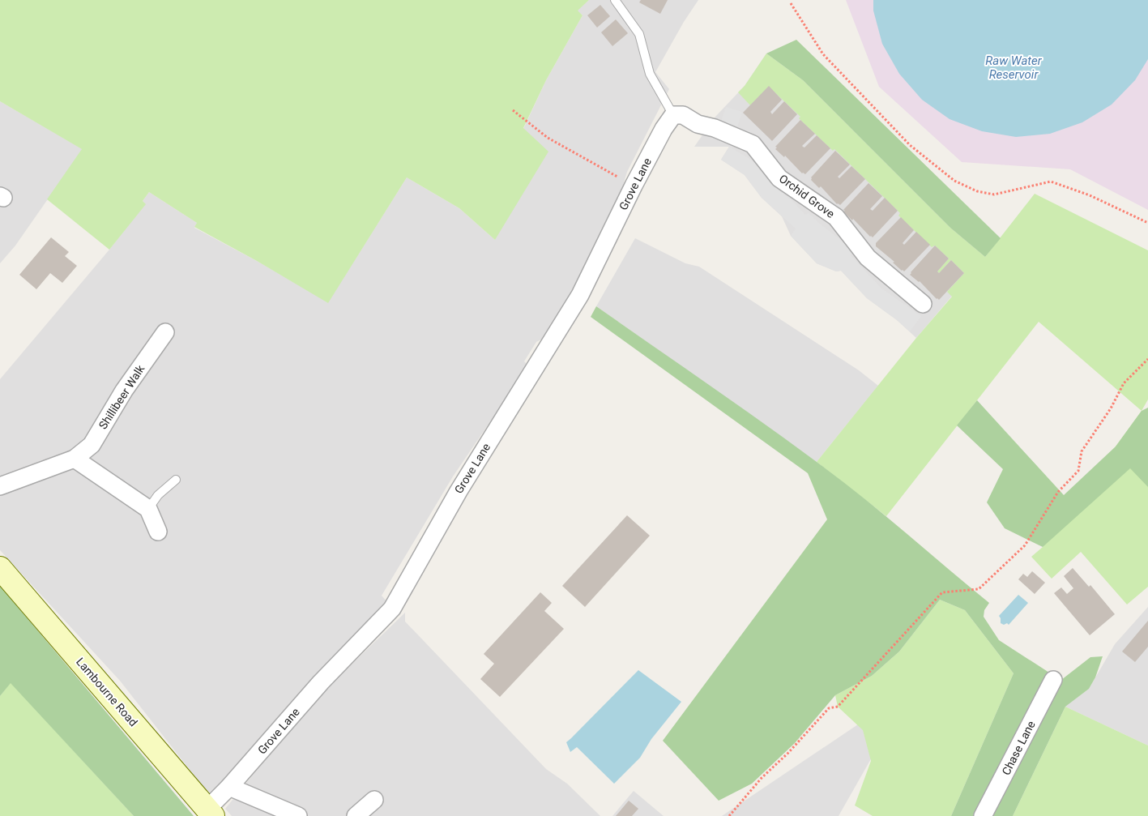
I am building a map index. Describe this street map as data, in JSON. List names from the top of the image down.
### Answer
{
  "streets": {
    "main road": ["Lambourne Road"],
    "street": [
      "Grove Lane",
      "Orchid Grove",
      "Shillibeer Walk",
      "Chase Lane"
    ]
  },
  "crossings": [
    ["Grove Lane", "Orchid Grove"],
    ["Grove Lane", "Lambourne Road"]
  ],
  "water": ["Raw Water Reservoir"]
}
